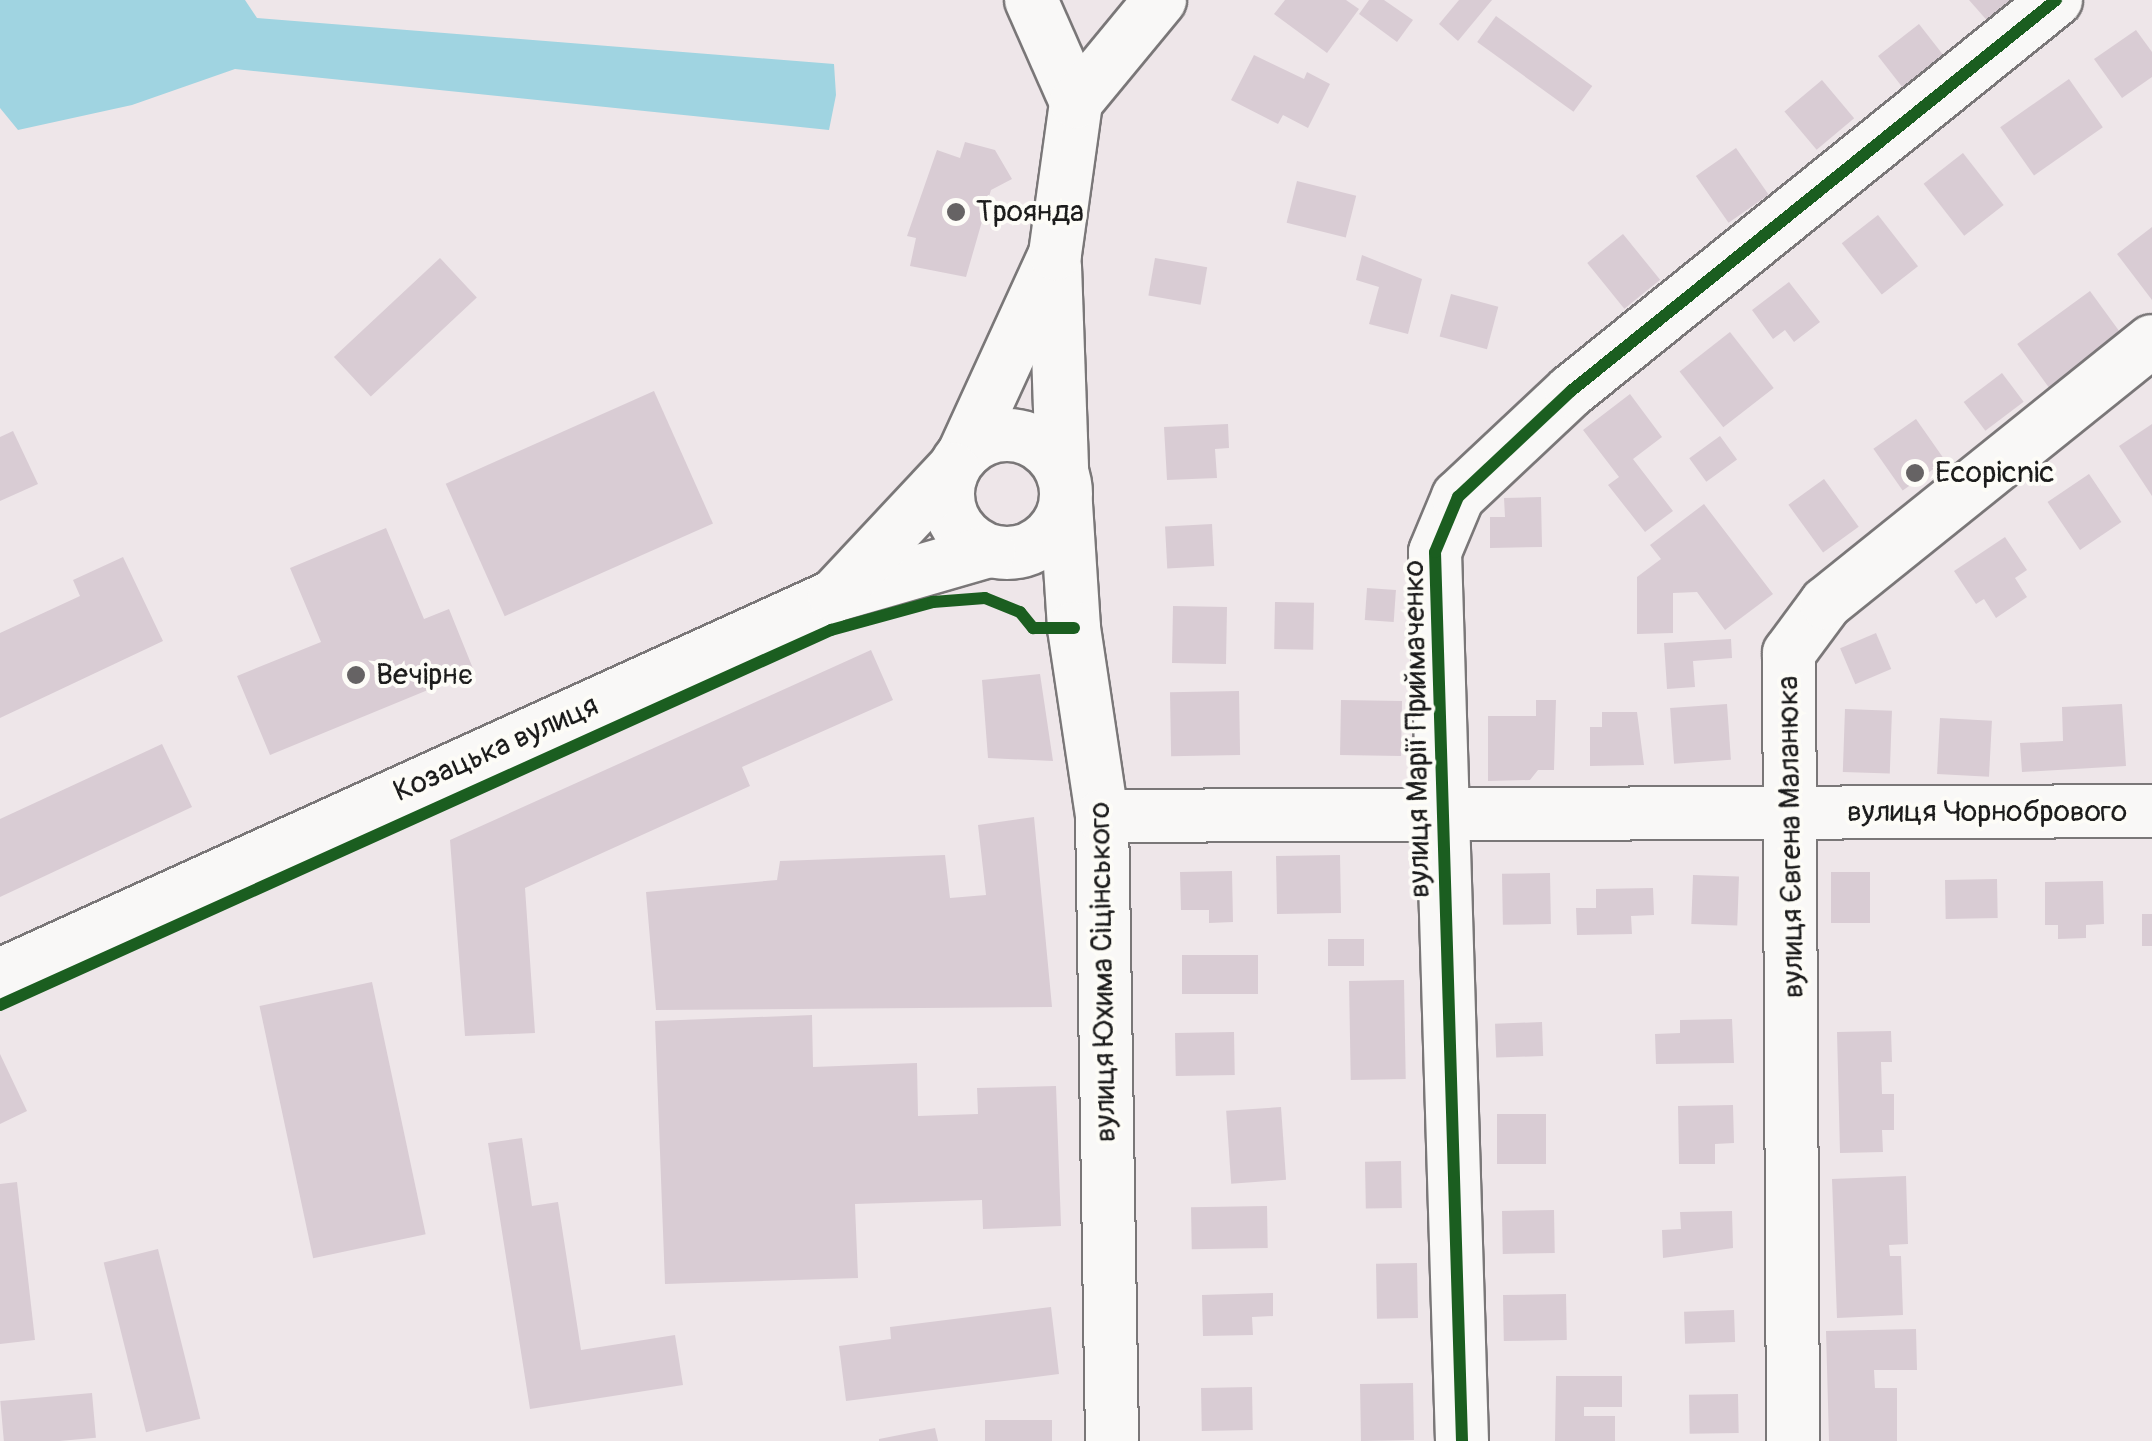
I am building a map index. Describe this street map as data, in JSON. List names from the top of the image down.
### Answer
{
  "streets": {
    "street": [
      "вулиця Марії Приймаченко",
      "Козацька вулиця",
      "вулиця Чорнобрового",
      "вулиця Євгена Маланюка",
      "вулиця Юхима Сіцінського"
    ]
  },
  "crossings": [
    ["вулиця Марії Приймаченко", "вулиця Чорнобрового"],
    ["Козацька вулиця", "вулиця Юхима Сіцінського"],
    ["вулиця Чорнобрового", "вулиця Євгена Маланюка"],
    ["вулиця Чорнобрового", "вулиця Юхима Сіцінського"]
  ],
  "places": ["Троянда", "Ecopicnic", "Вечірнє"]
}
